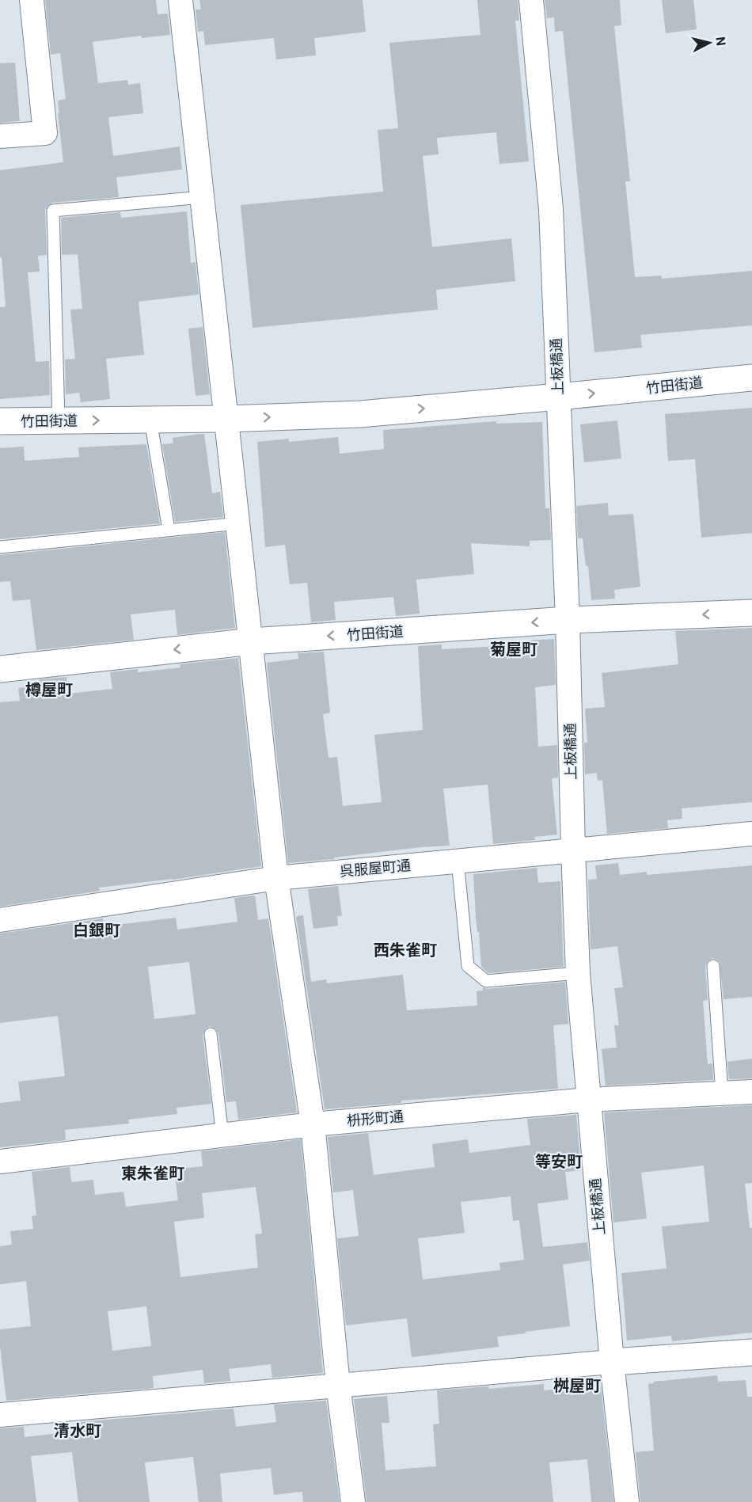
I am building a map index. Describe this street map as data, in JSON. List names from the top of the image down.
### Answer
{
  "streets": {
    "main road": ["竹田街道"],
    "street": ["上板橋通", "呉服屋町通", "枡形町通"]
  },
  "crossings": [
    ["上板橋通", "竹田街道"],
    ["上板橋通", "呉服屋町通"],
    ["上板橋通", "枡形町通"]
  ],
  "districts": [
    "菊屋町",
    "樽屋町",
    "白銀町",
    "西朱雀町",
    "等安町",
    "東朱雀町",
    "桝屋町",
    "清水町"
  ],
  "north": "right"
}
